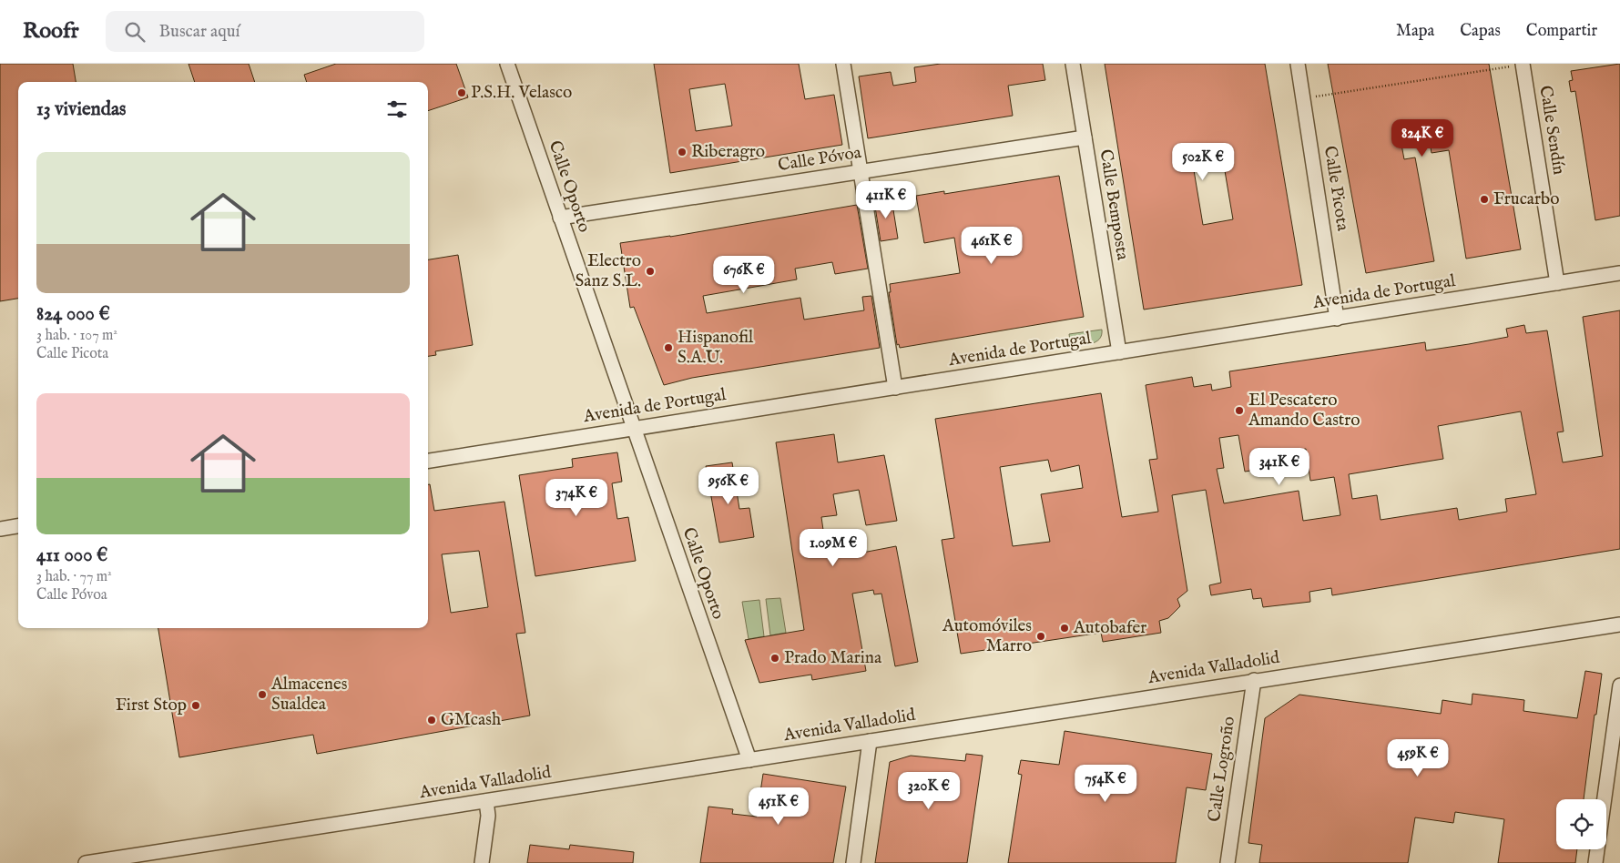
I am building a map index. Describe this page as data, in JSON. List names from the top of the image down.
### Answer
{
  "streets": {
    "street": [
      "Calle Sendín",
      "Calle Póvoa",
      "Calle Oporto",
      "Calle Picota",
      "Calle Bemposta",
      "Avenida de Portugal",
      "Avenida Valladolid",
      "Calle Logroño"
    ]
  },
  "crossings": [
    ["Calle Sendín", "Avenida de Portugal"],
    ["Calle Póvoa", "Calle Oporto"],
    ["Calle Póvoa", "Calle Bemposta"],
    ["Calle Oporto", "Avenida de Portugal"],
    ["Calle Oporto", "Avenida Valladolid"],
    ["Calle Picota", "Avenida de Portugal"],
    ["Calle Bemposta", "Avenida de Portugal"],
    ["Avenida Valladolid", "Calle Logroño"]
  ],
  "places": [
    "P.S.H. Velasco",
    "Riberagro",
    "Frucarbo",
    "Electro Sanz S.L.",
    "Hispanofil S.A.U.",
    "El Pescatero Amando Castro",
    "Autobafer",
    "Automóviles Marro",
    "Prado Marina",
    "Almacenes Sualdea",
    "First Stop",
    "GMcash"
  ],
  "page": {
    "header": "Roofr",
    "search": "Buscar aquí",
    "nav": ["Mapa", "Capas", "Compartir"],
    "heading": "13 viviendas",
    "price": [
      "824K €",
      "502K €",
      "411K €",
      "461K €",
      "676K €",
      "341K €",
      "956K €",
      "374K €",
      "1.09M €",
      "459K €",
      "754K €",
      "320K €",
      "451K €"
    ],
    "list": [
      {
        "name": "824 000 €",
        "note": "3 hab. · 107 m² · Calle Picota"
      },
      {
        "name": "411 000 €",
        "note": "3 hab. · 77 m² · Calle Póvoa"
      }
    ]
  }
}
